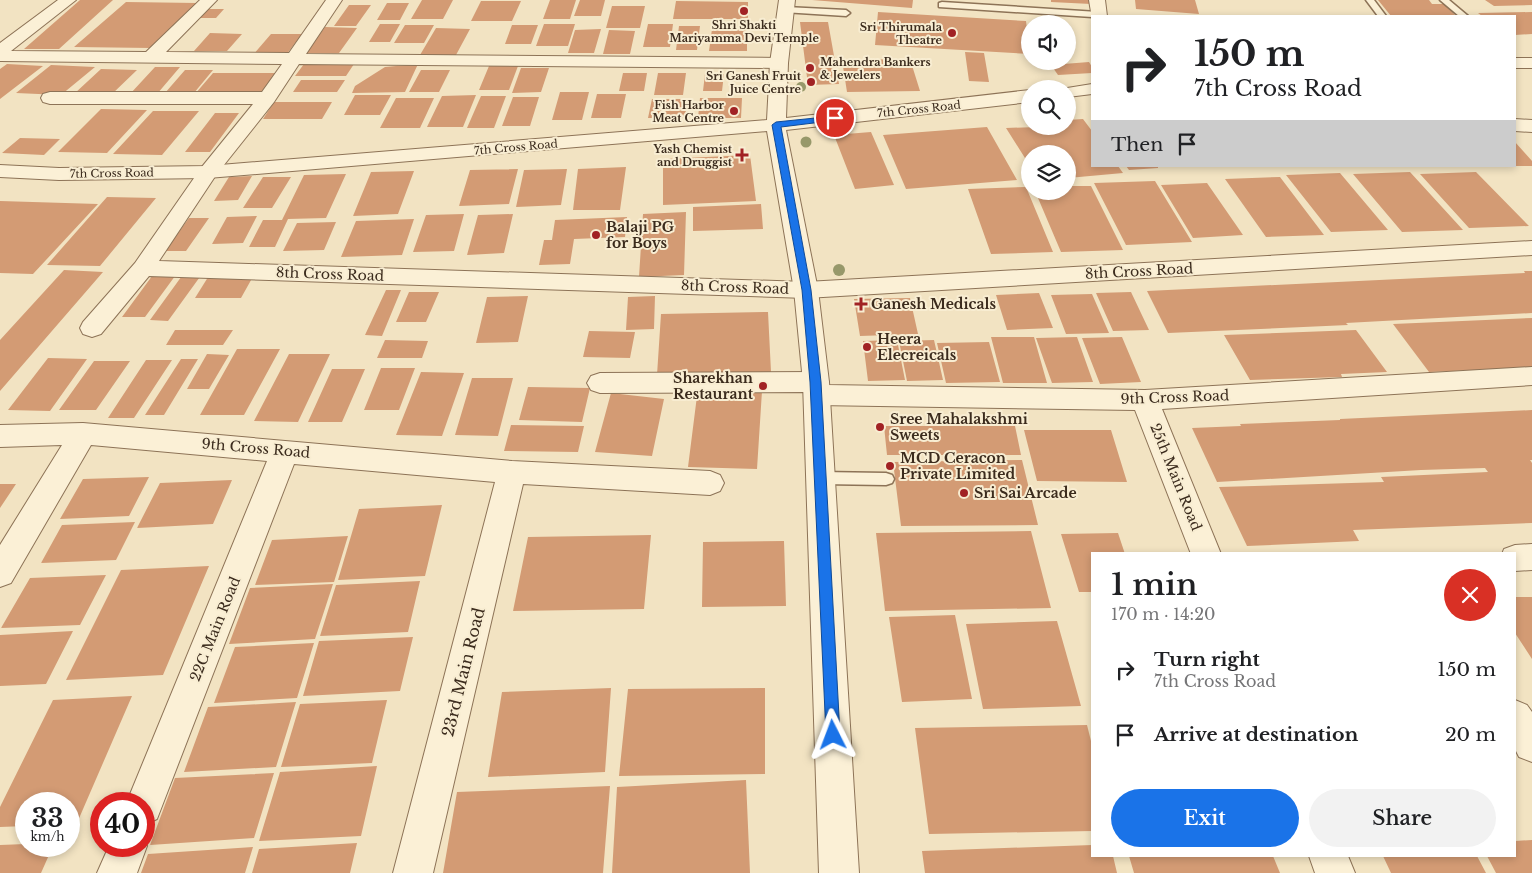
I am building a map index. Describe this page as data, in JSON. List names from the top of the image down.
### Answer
{
  "streets": {
    "street": [
      "7th Cross Road",
      "8th Cross Road",
      "9th Cross Road",
      "25th Main Road",
      "22C Main Road",
      "23rd Main Road"
    ]
  },
  "crossings": [
    ["9th Cross Road", "25th Main Road"],
    ["9th Cross Road", "22C Main Road"],
    ["9th Cross Road", "23rd Main Road"]
  ],
  "places": {
    "other": [
      "Shri Shakti Mariyamma Devi Temple",
      "Sri Thirumala Theatre",
      "Mahendra Bankers & Jewelers",
      "Sri Ganesh Fruit Juice Centre",
      "Fish Harbor Meat Centre",
      "Balaji PG for Boys",
      "Heera Elecreicals",
      "Sharekhan Restaurant",
      "Sree Mahalakshmi Sweets",
      "MCD Ceracon Private Limited",
      "Sri Sai Arcade"
    ],
    "health": ["Yash Chemist and Druggist", "Ganesh Medicals"]
  },
  "page": {
    "turn": ["150 m", "7th Cross Road"],
    "then": "Then",
    "heading": ["1 min", "170 m · 14:20"],
    "list": [
      {
        "name": "Turn right",
        "note": "7th Cross Road",
        "value": "150 m"
      },
      {
        "name": "Arrive at destination",
        "value": "20 m"
      }
    ],
    "buttons": ["Exit", "Share"],
    "speed": "33 km/h",
    "limit": "40"
  }
}
